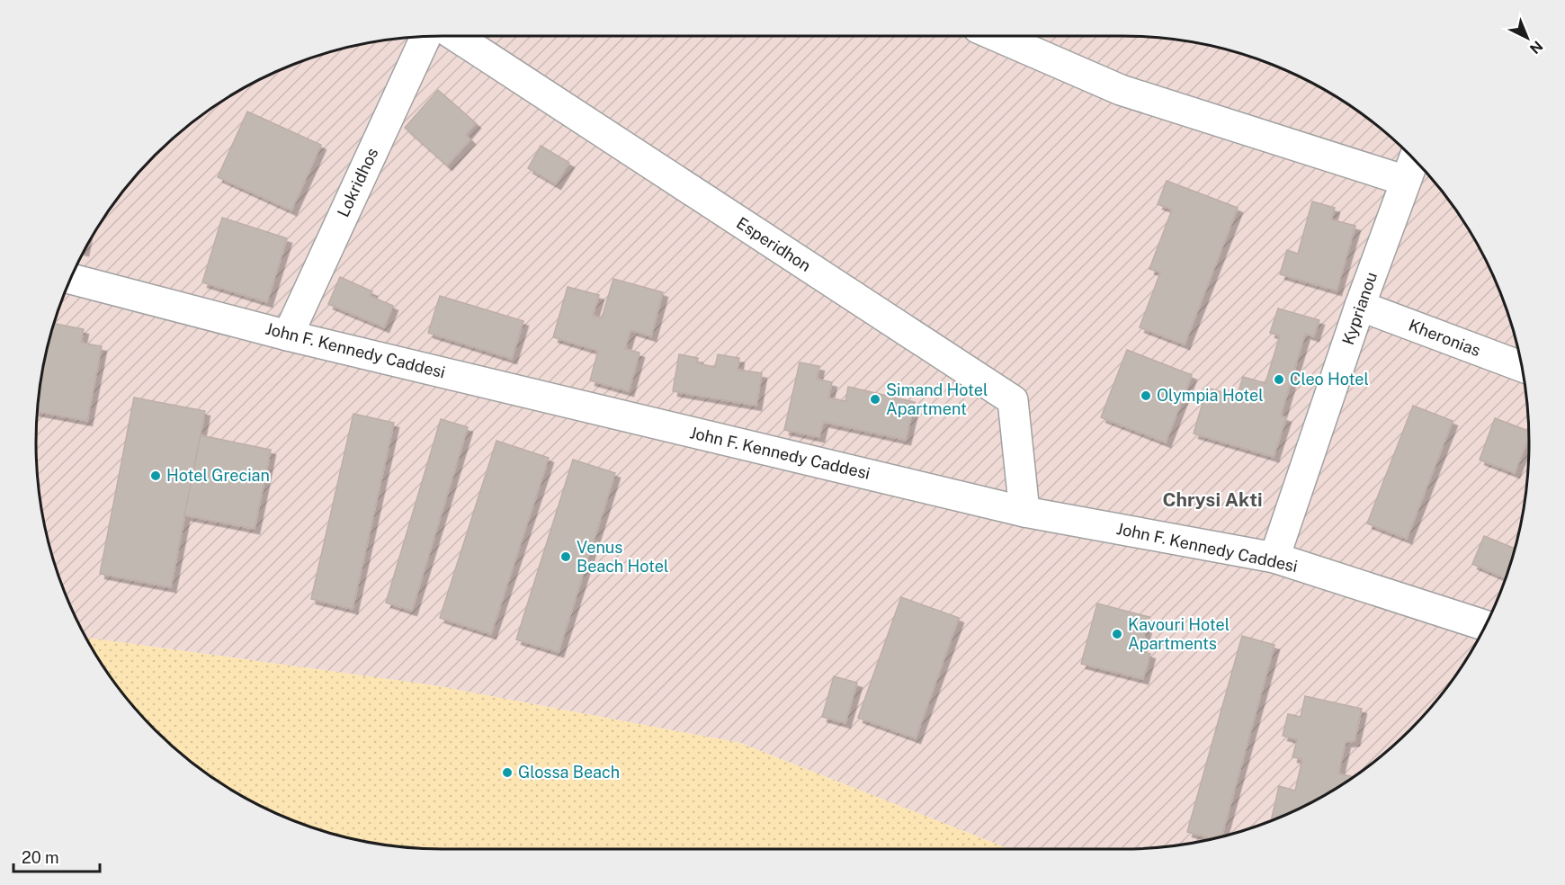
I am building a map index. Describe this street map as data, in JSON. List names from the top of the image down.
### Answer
{
  "streets": {
    "street": [
      "Lokridhos",
      "Esperidhon",
      "Kyprianou",
      "Kheronias",
      "John F. Kennedy Caddesi"
    ]
  },
  "crossings": [
    ["Lokridhos", "John F. Kennedy Caddesi"],
    ["Esperidhon", "John F. Kennedy Caddesi"],
    ["Kyprianou", "Kheronias"],
    ["Kyprianou", "John F. Kennedy Caddesi"]
  ],
  "districts": ["Chrysi Akti"],
  "places": [
    "Cleo Hotel",
    "Olympia Hotel",
    "Simand Hotel Apartment",
    "Hotel Grecian",
    "Venus Beach Hotel",
    "Kavouri Hotel Apartments",
    "Glossa Beach"
  ],
  "scale_bar": "20 m",
  "north": "bottom right"
}
